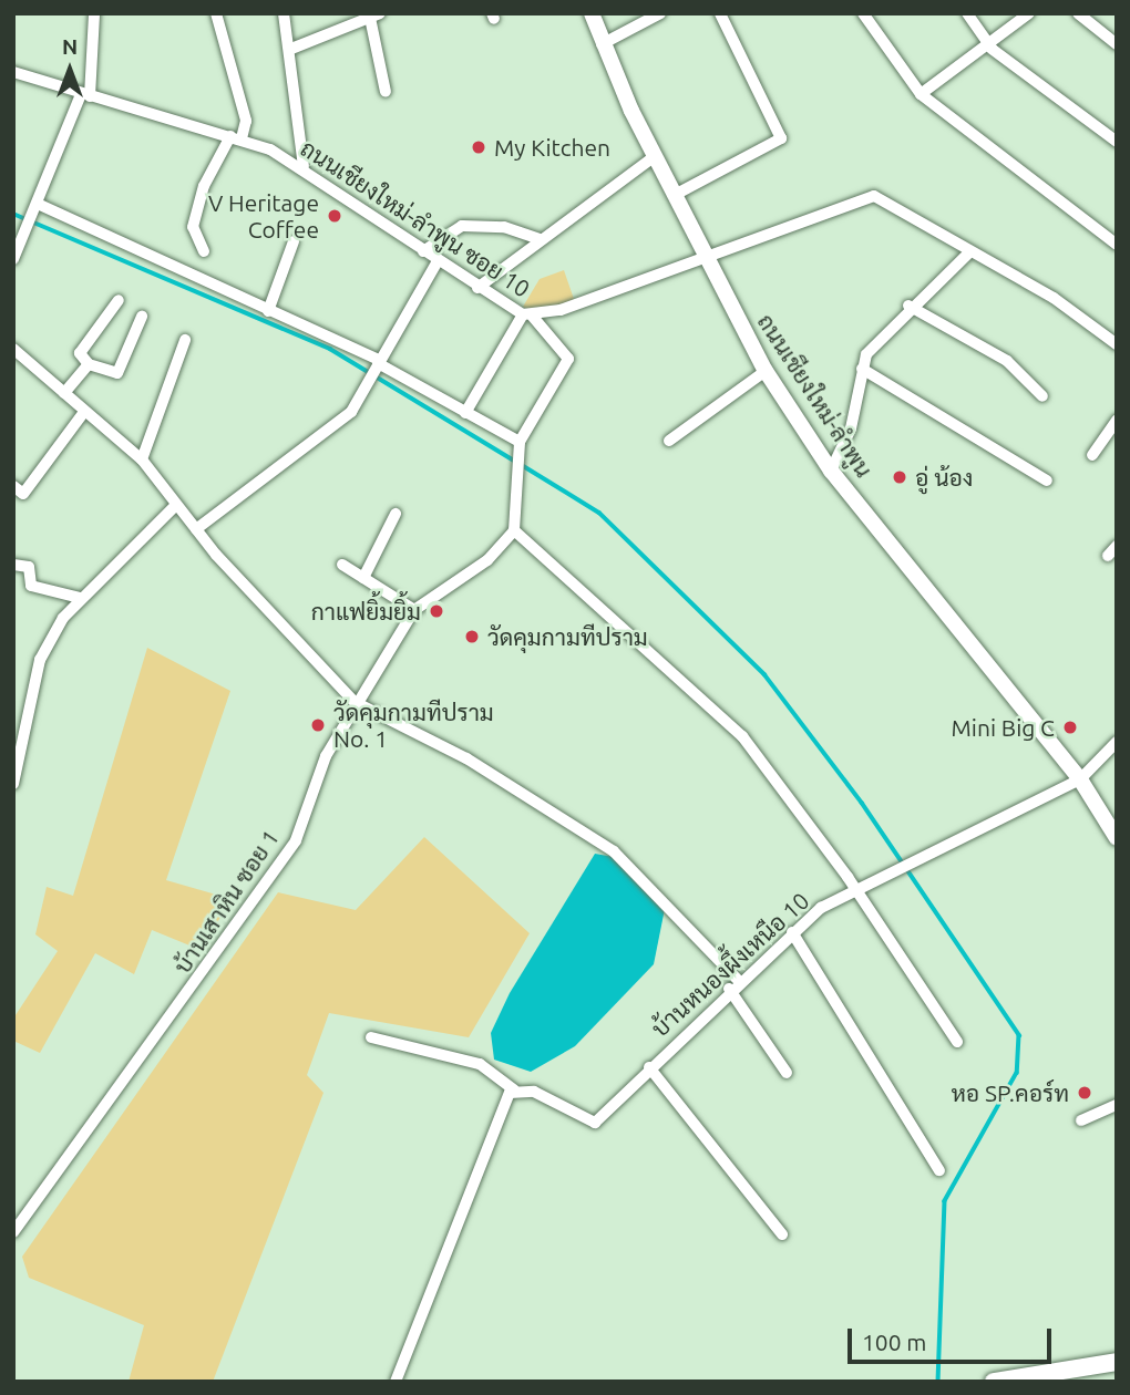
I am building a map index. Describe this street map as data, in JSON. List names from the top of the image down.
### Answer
{
  "streets": {
    "main road": ["ถนนเชียงใหม่-ลำพูน"],
    "street": ["ถนนเชียงใหม่-ลำพูน ซอย 10", "บ้านเสาหิน ซอย 1", "บ้านหนองผึ้งเหนือ 10"]
  },
  "crossings": [
    ["ถนนเชียงใหม่-ลำพูน ซอย 10", "ถนนเชียงใหม่-ลำพูน"],
    ["ถนนเชียงใหม่-ลำพูน", "บ้านหนองผึ้งเหนือ 10"]
  ],
  "places": [
    "My Kitchen",
    "V Heritage Coffee",
    "อู่ น้อง",
    "กาแฟยิ้มยิ้ม",
    "วัดคุมกามทีปราม",
    "วัดคุมกามทีปราม No. 1",
    "Mini Big C",
    "หอ SP.คอร์ท"
  ],
  "scale_bar": "100 m",
  "north": "top"
}
